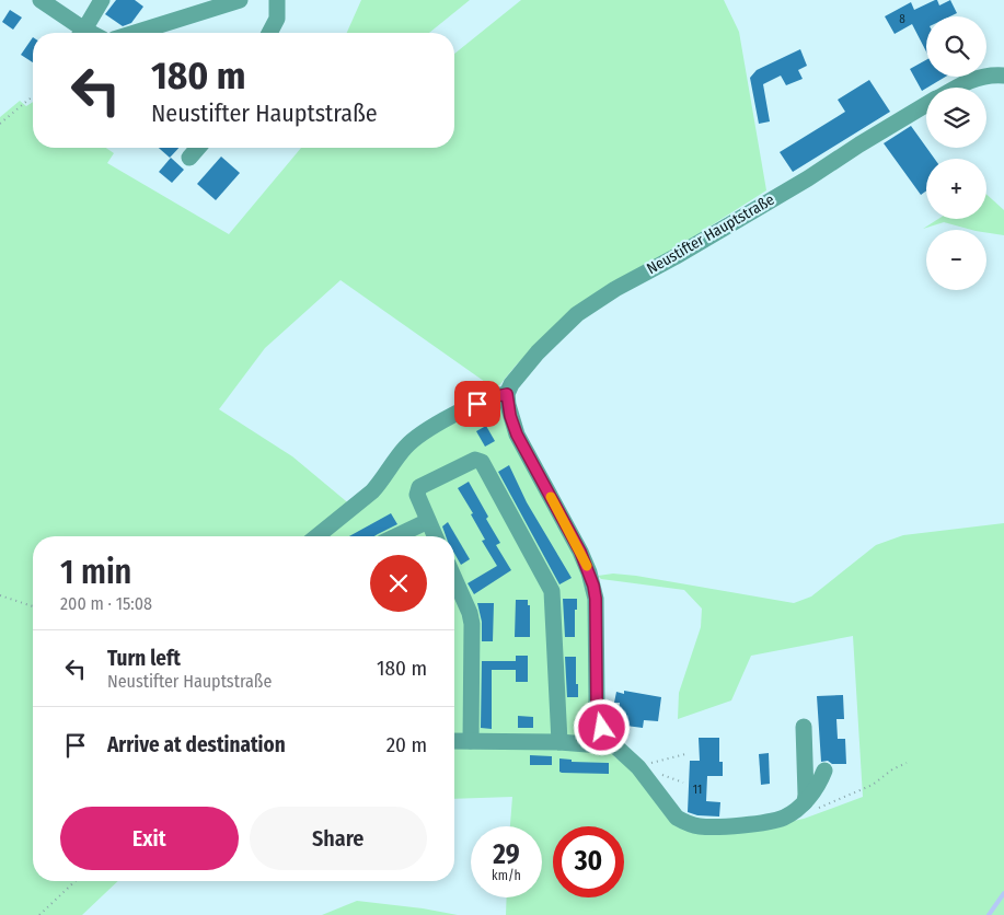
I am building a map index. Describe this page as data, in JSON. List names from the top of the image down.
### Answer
{
  "streets": {
    "street": ["Neustifter Hauptstraße"]
  },
  "house_numbers": ["8", "11"],
  "page": {
    "map_buttons": ["+", "−"],
    "turn": ["180 m", "Neustifter Hauptstraße"],
    "heading": ["1 min", "200 m · 15:08"],
    "list": [
      {
        "name": "Turn left",
        "note": "Neustifter Hauptstraße",
        "value": "180 m"
      },
      {
        "name": "Arrive at destination",
        "value": "20 m"
      }
    ],
    "buttons": ["Exit", "Share"],
    "speed": "29 km/h",
    "limit": "30"
  }
}
